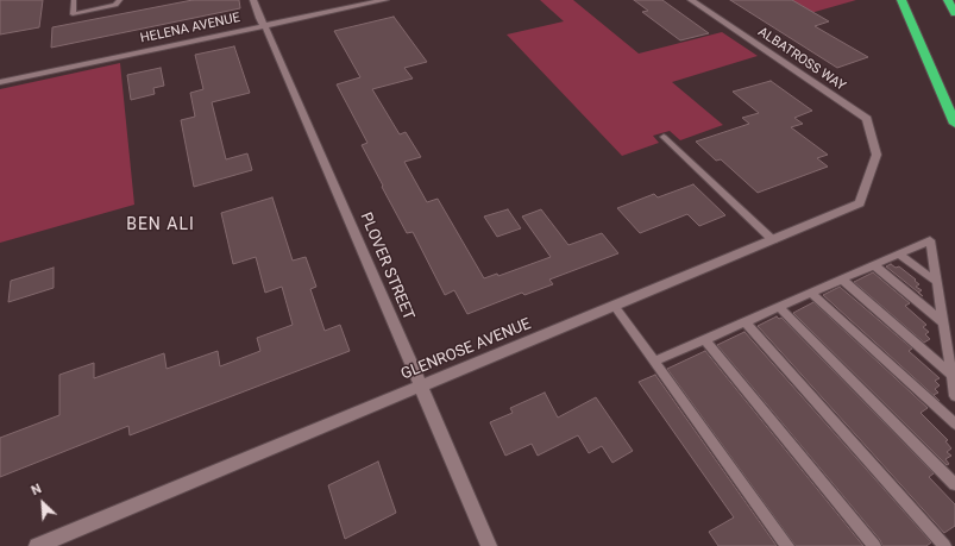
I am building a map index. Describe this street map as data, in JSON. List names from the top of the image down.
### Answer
{
  "streets": {
    "street": [
      "HELENA AVENUE",
      "ALBATROSS WAY",
      "PLOVER STREET",
      "GLENROSE AVENUE"
    ]
  },
  "crossings": [
    ["HELENA AVENUE", "PLOVER STREET"],
    ["ALBATROSS WAY", "GLENROSE AVENUE"],
    ["PLOVER STREET", "GLENROSE AVENUE"]
  ],
  "districts": ["BEN ALI"],
  "north": "top left"
}
